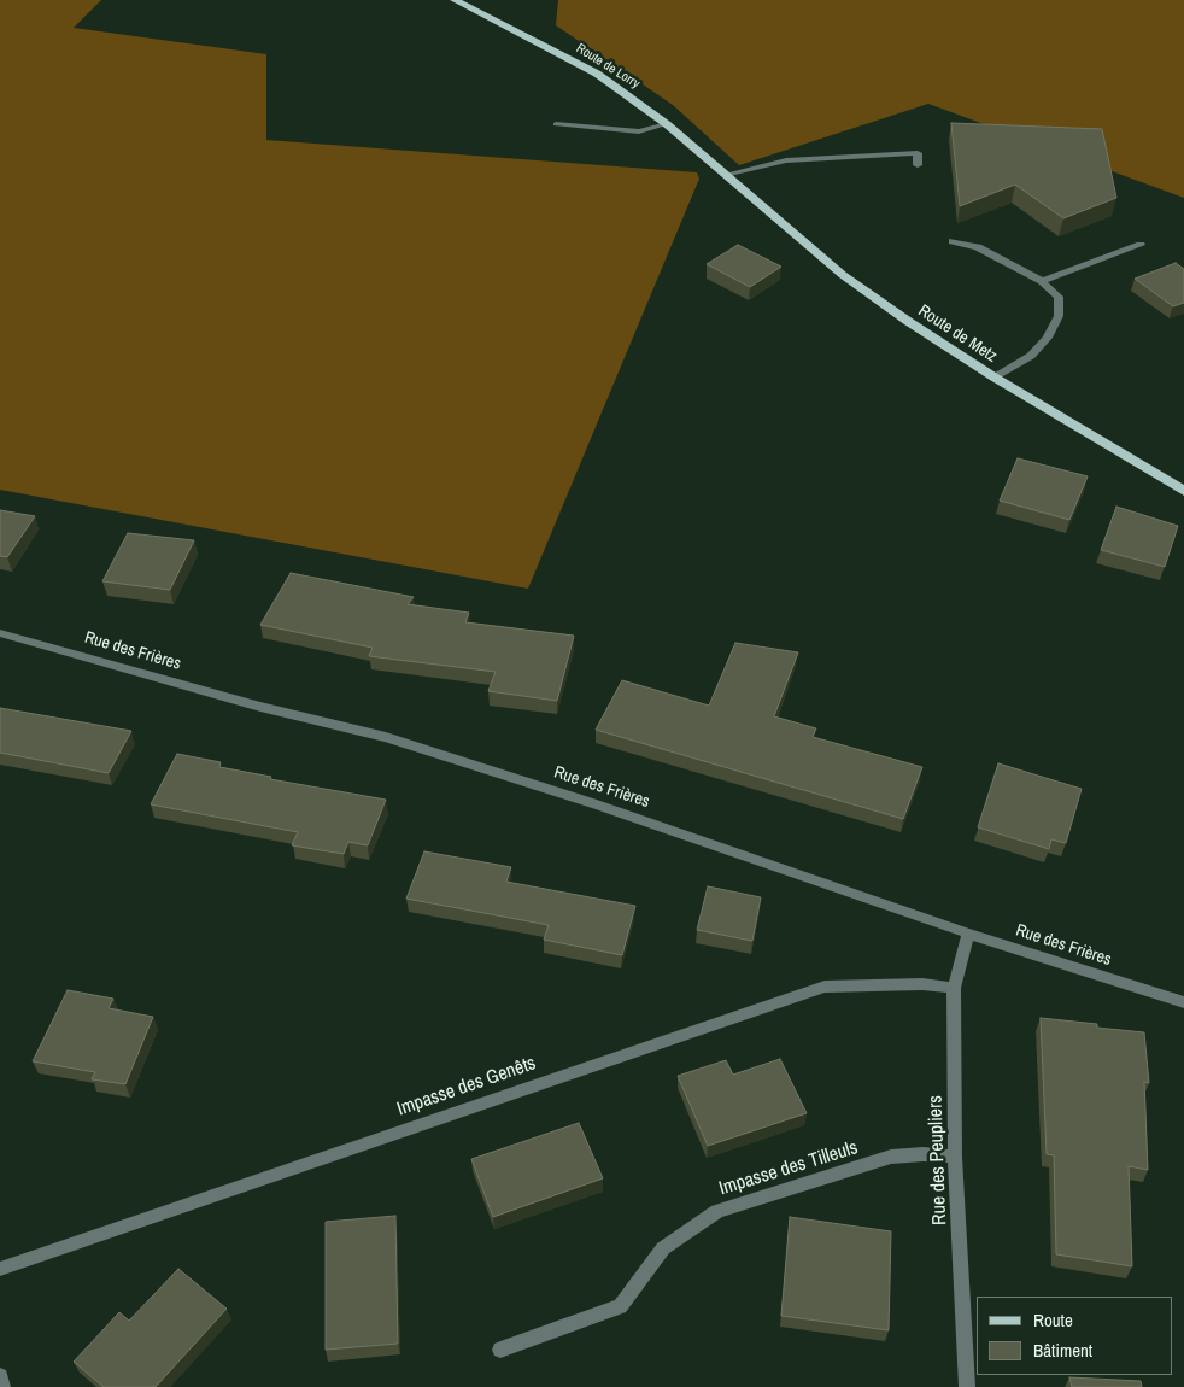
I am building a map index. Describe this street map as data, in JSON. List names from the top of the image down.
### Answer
{
  "streets": {
    "main road": ["Route de Lorry", "Route de Metz"],
    "street": [
      "Rue des Frières",
      "Impasse des Genêts",
      "Rue des Peupliers",
      "Impasse des Tilleuls"
    ]
  },
  "crossings": [
    ["Route de Lorry", "Route de Metz"],
    ["Rue des Frières", "Rue des Peupliers"],
    ["Impasse des Genêts", "Rue des Peupliers"],
    ["Rue des Peupliers", "Impasse des Tilleuls"]
  ],
  "legend": ["Route", "Bâtiment"]
}
